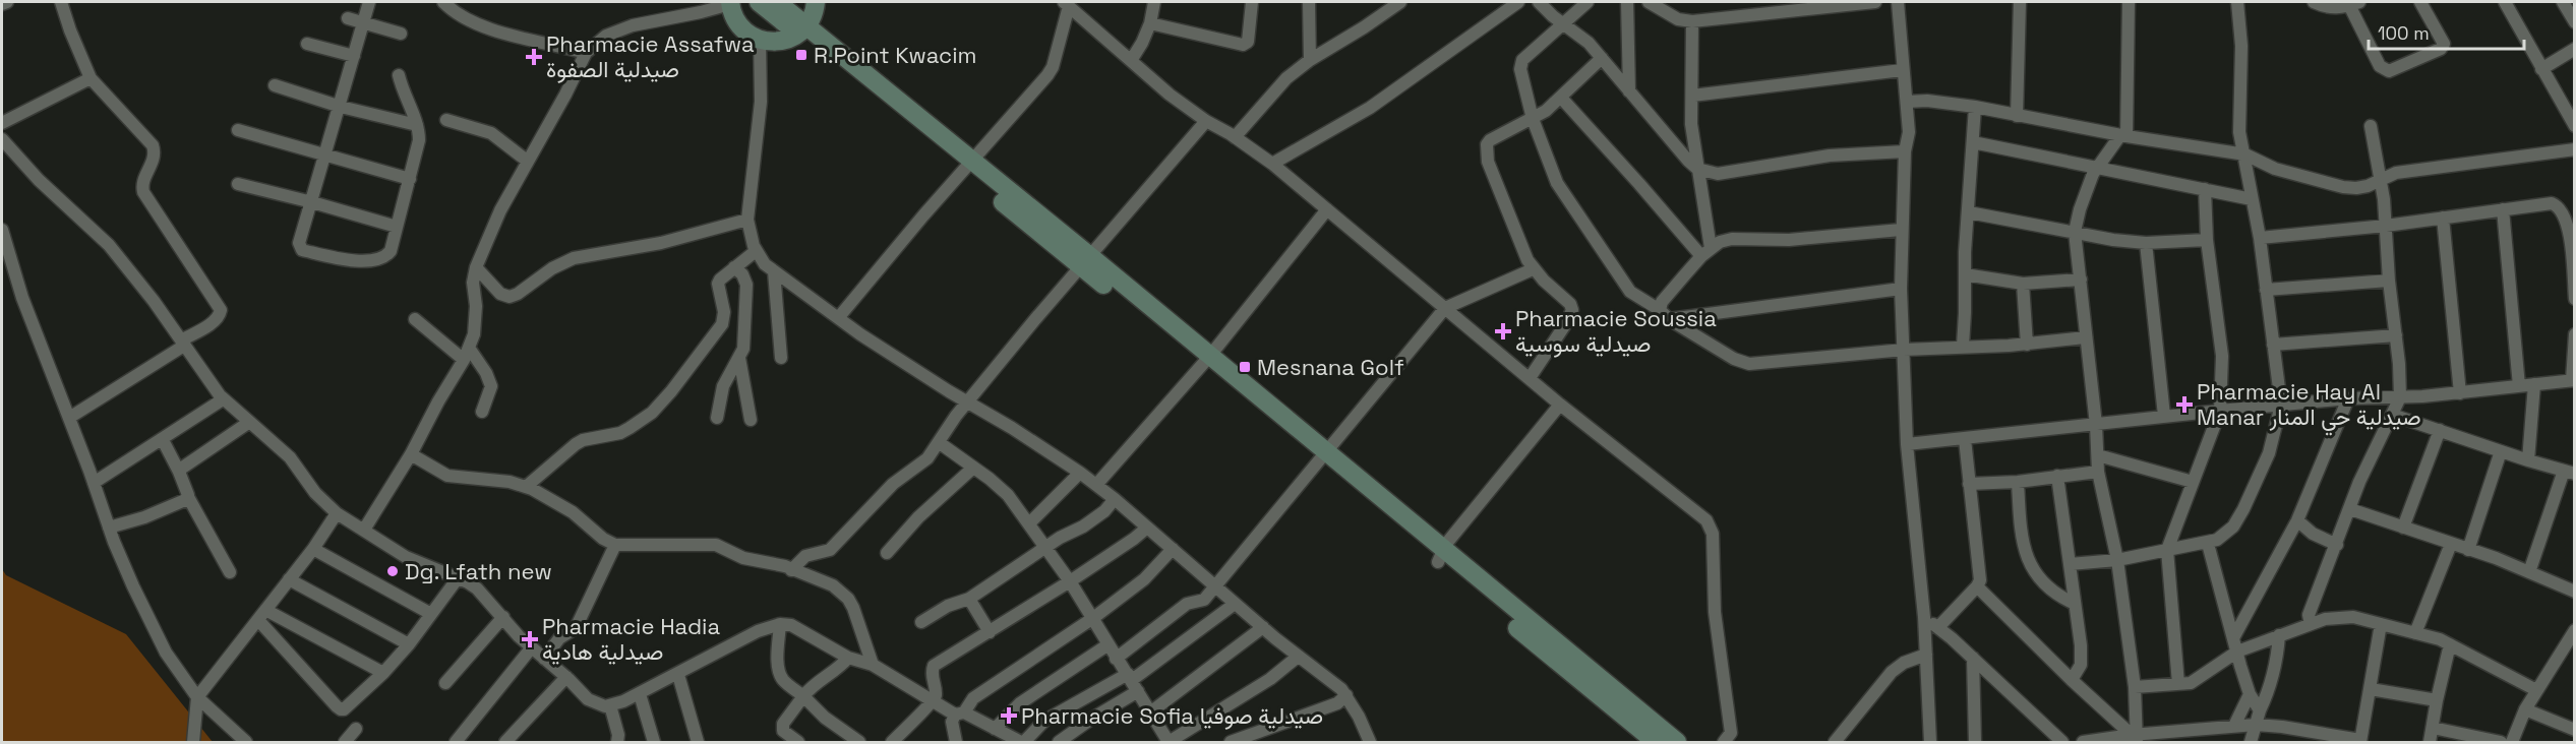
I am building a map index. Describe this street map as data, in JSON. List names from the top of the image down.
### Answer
{
  "places": {
    "transit": ["R.Point Kwacim", "Mesnana Golf"],
    "health": [
      "Pharmacie Assafwa صيدلية الصفوة",
      "Pharmacie Soussia صيدلية سوسية",
      "Pharmacie Hay Al Manar صيدلية حي المنار",
      "Pharmacie Hadia صيدلية هادية",
      "Pharmacie Sofia صيدلية صوفيا"
    ],
    "other": ["Dg. Lfath new"]
  },
  "scale_bar": "100 m"
}
